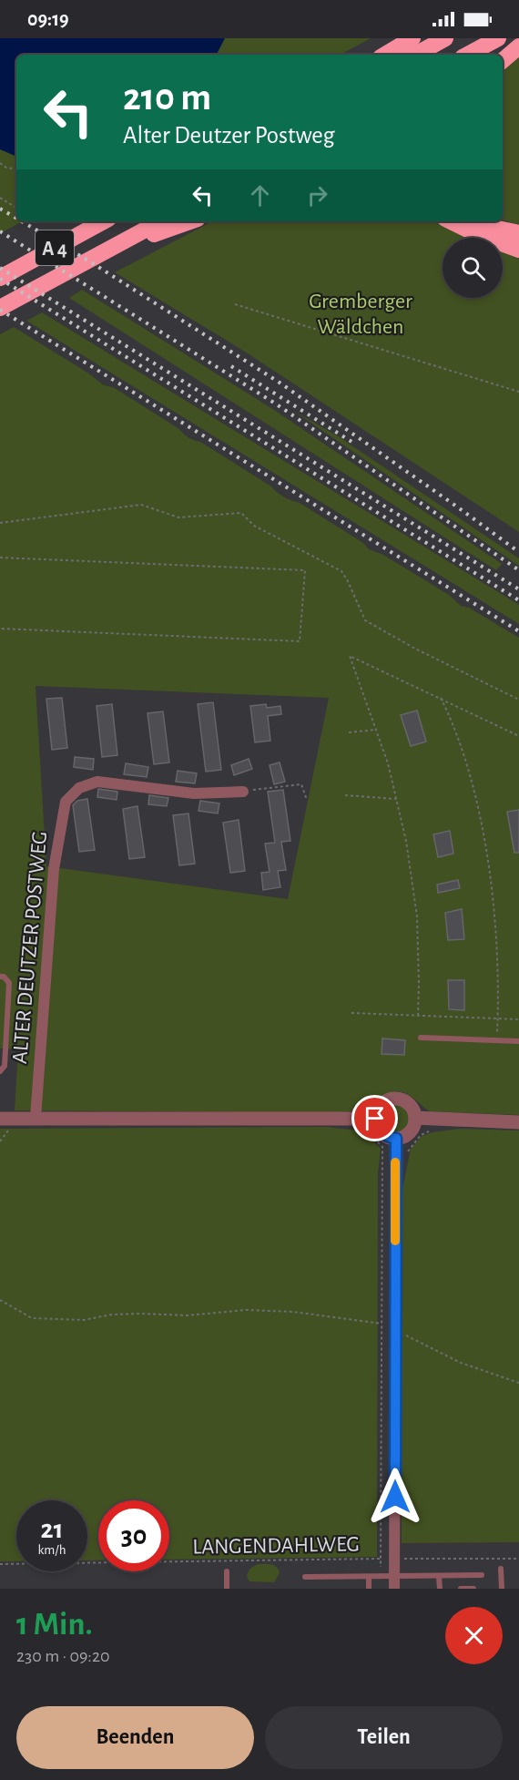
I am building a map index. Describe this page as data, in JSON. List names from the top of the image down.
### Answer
{
  "streets": {
    "highway": ["A 4"],
    "street": ["ALTER DEUTZER POSTWEG"],
    "path": ["LANGENDAHLWEG"]
  },
  "parks": ["Gremberger Wäldchen"],
  "page": {
    "status": "09:19",
    "turn": ["210 m", "Alter Deutzer Postweg"],
    "speed": "21 km/h",
    "limit": "30",
    "heading": ["1 Min.", "230 m · 09:20"],
    "buttons": ["Beenden", "Teilen"]
  }
}
